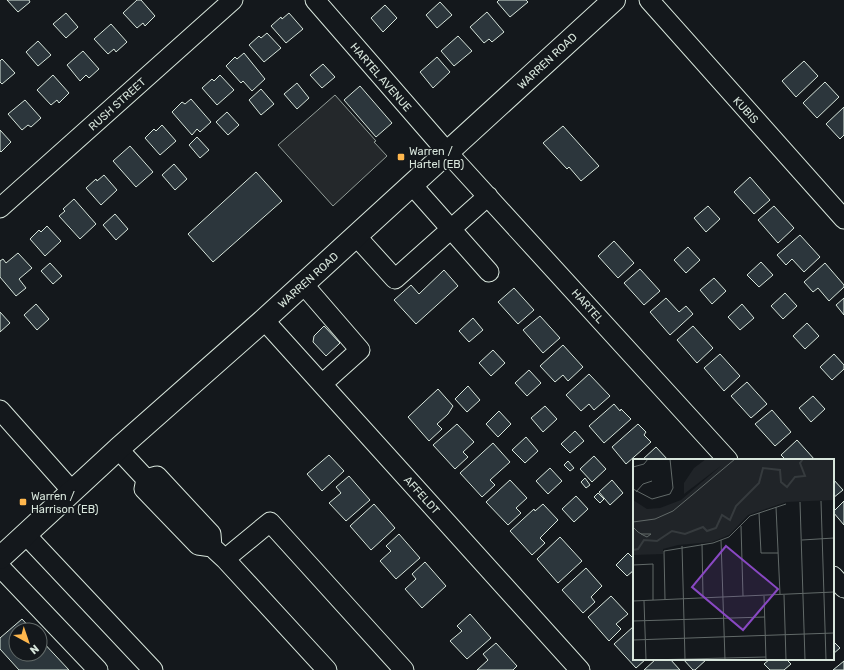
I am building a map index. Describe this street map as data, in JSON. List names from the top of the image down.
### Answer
{
  "streets": {
    "main road": ["WARREN ROAD"],
    "street": [
      "HARTEL AVENUE",
      "RUSH STREET",
      "KUBIS",
      "HARTEL",
      "AFFELDT"
    ]
  },
  "crossings": [
    ["WARREN ROAD", "HARTEL AVENUE"],
    ["WARREN ROAD", "HARTEL"],
    ["WARREN ROAD", "AFFELDT"],
    ["HARTEL AVENUE", "HARTEL"]
  ],
  "places": {
    "transit": ["Warren / Hartel (EB)", "Warren / Harrison (EB)"]
  },
  "north": "bottom right"
}
